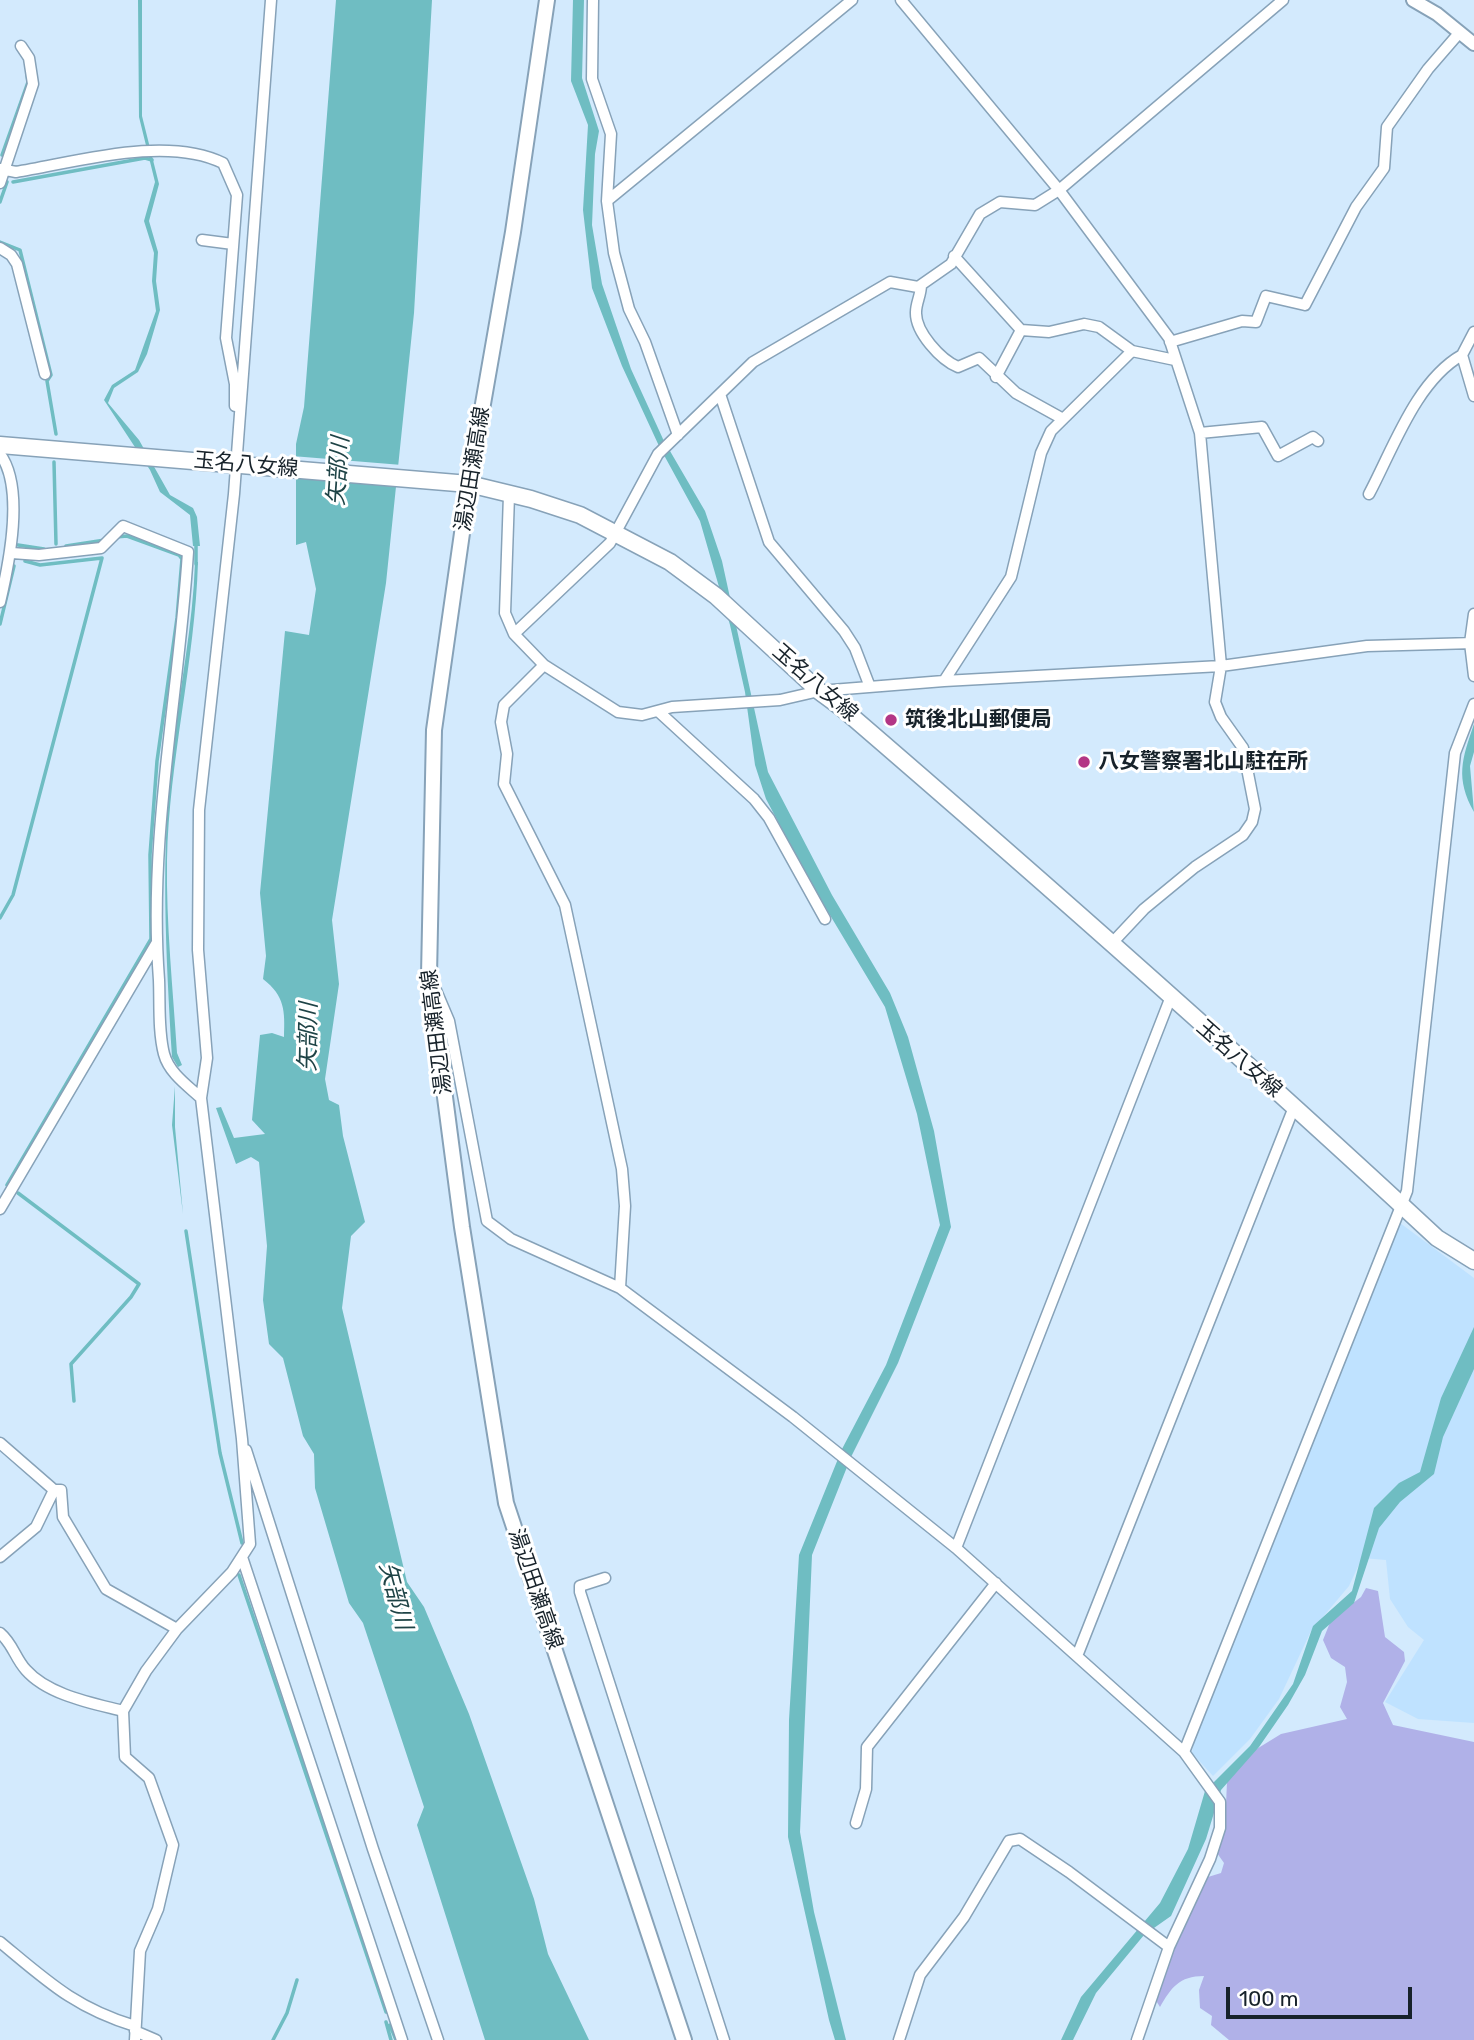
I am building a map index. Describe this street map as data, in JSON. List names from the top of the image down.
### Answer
{
  "streets": {
    "main road": ["玉名八女線", "湯辺田瀬高線"]
  },
  "crossings": [
    ["玉名八女線", "湯辺田瀬高線"]
  ],
  "water": ["矢部川"],
  "places": ["筑後北山郵便局", "八女警察署北山駐在所"],
  "scale_bar": "100 m"
}
